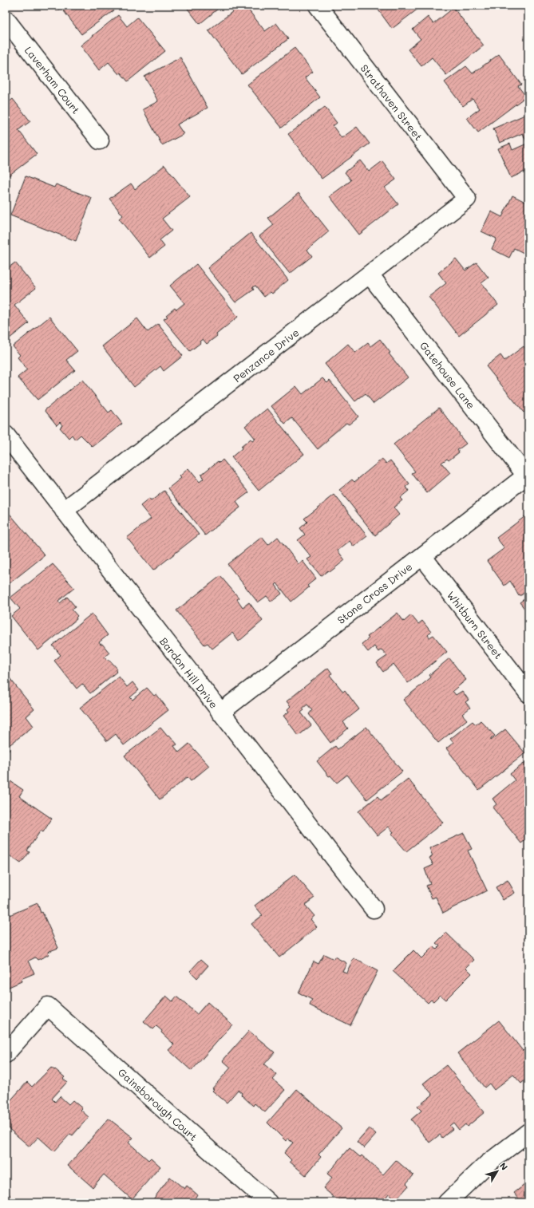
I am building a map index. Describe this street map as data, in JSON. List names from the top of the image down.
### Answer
{
  "streets": {
    "street": [
      "Laverham Court",
      "Strathaven Street",
      "Penzance Drive",
      "Gatehouse Lane",
      "Stone Cross Drive",
      "Whitburn Street",
      "Bardon Hill Drive",
      "Gainsborough Court"
    ]
  },
  "crossings": [
    ["Strathaven Street", "Penzance Drive"],
    ["Penzance Drive", "Gatehouse Lane"],
    ["Penzance Drive", "Bardon Hill Drive"],
    ["Gatehouse Lane", "Stone Cross Drive"],
    ["Stone Cross Drive", "Whitburn Street"],
    ["Stone Cross Drive", "Bardon Hill Drive"]
  ],
  "north": "top right"
}
